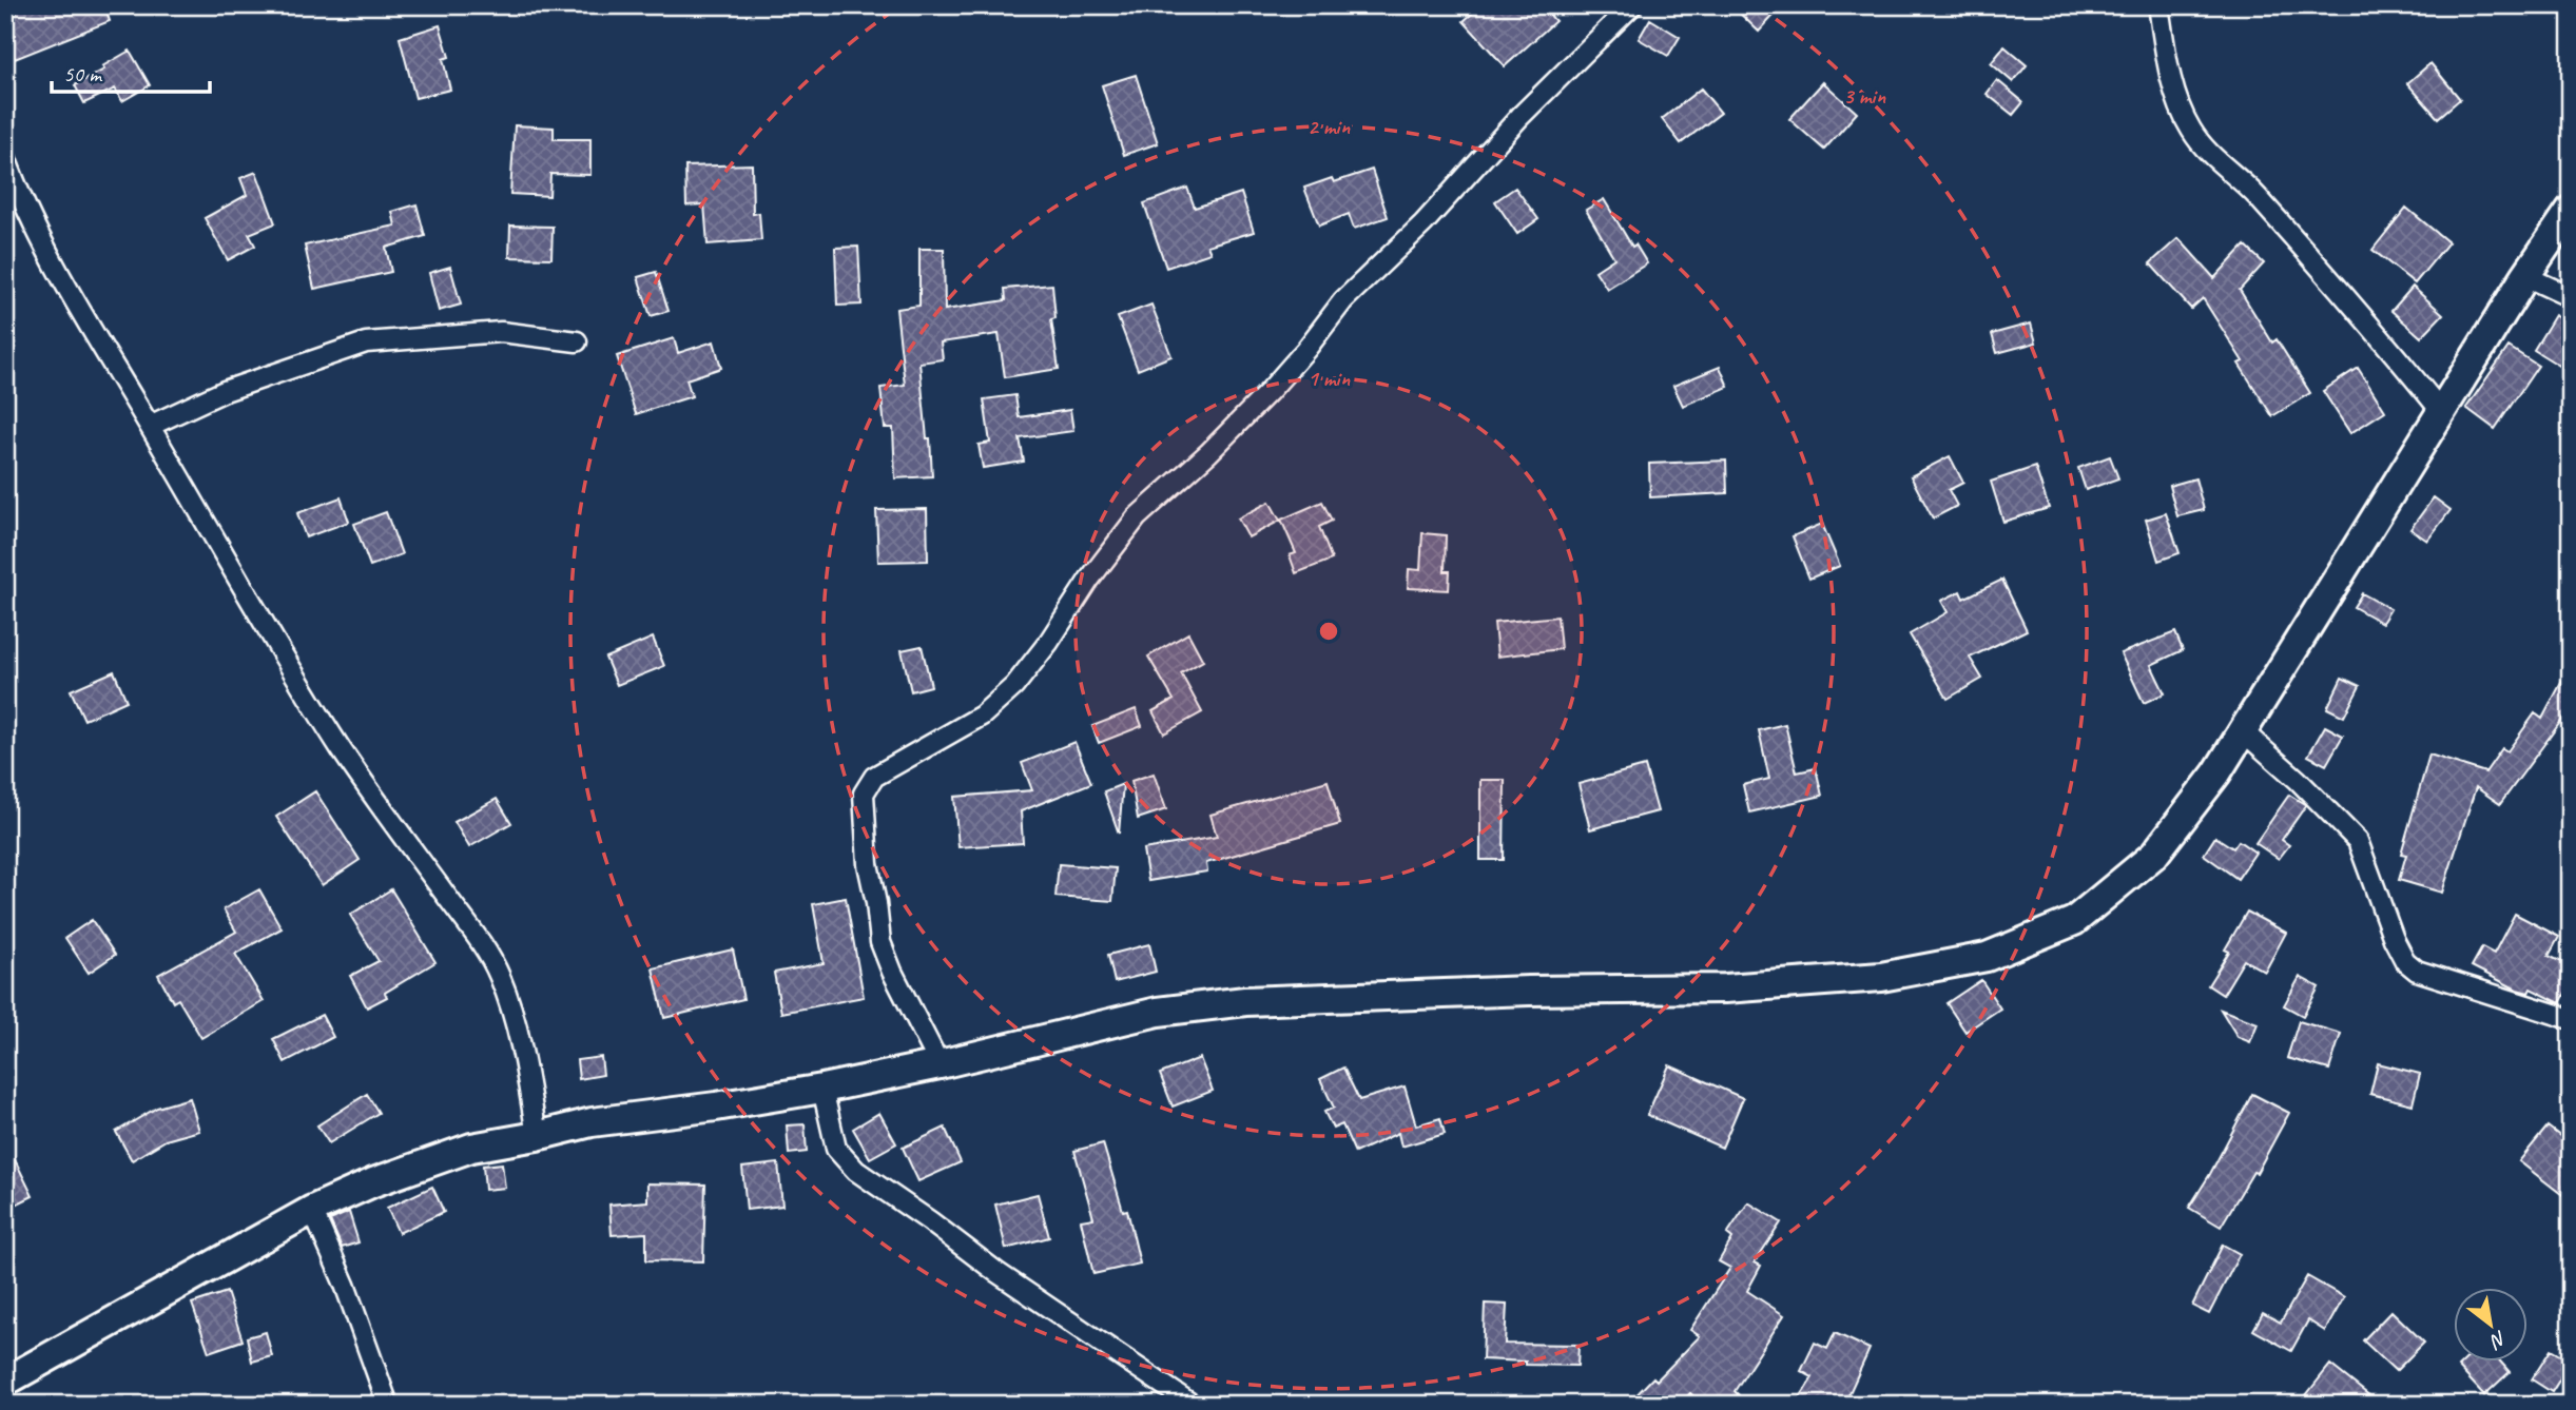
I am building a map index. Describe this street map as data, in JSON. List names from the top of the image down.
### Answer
{
  "scale_bar": "50 m",
  "north": "bottom right",
  "rings": ["3 min", "2 min", "1 min"]
}
